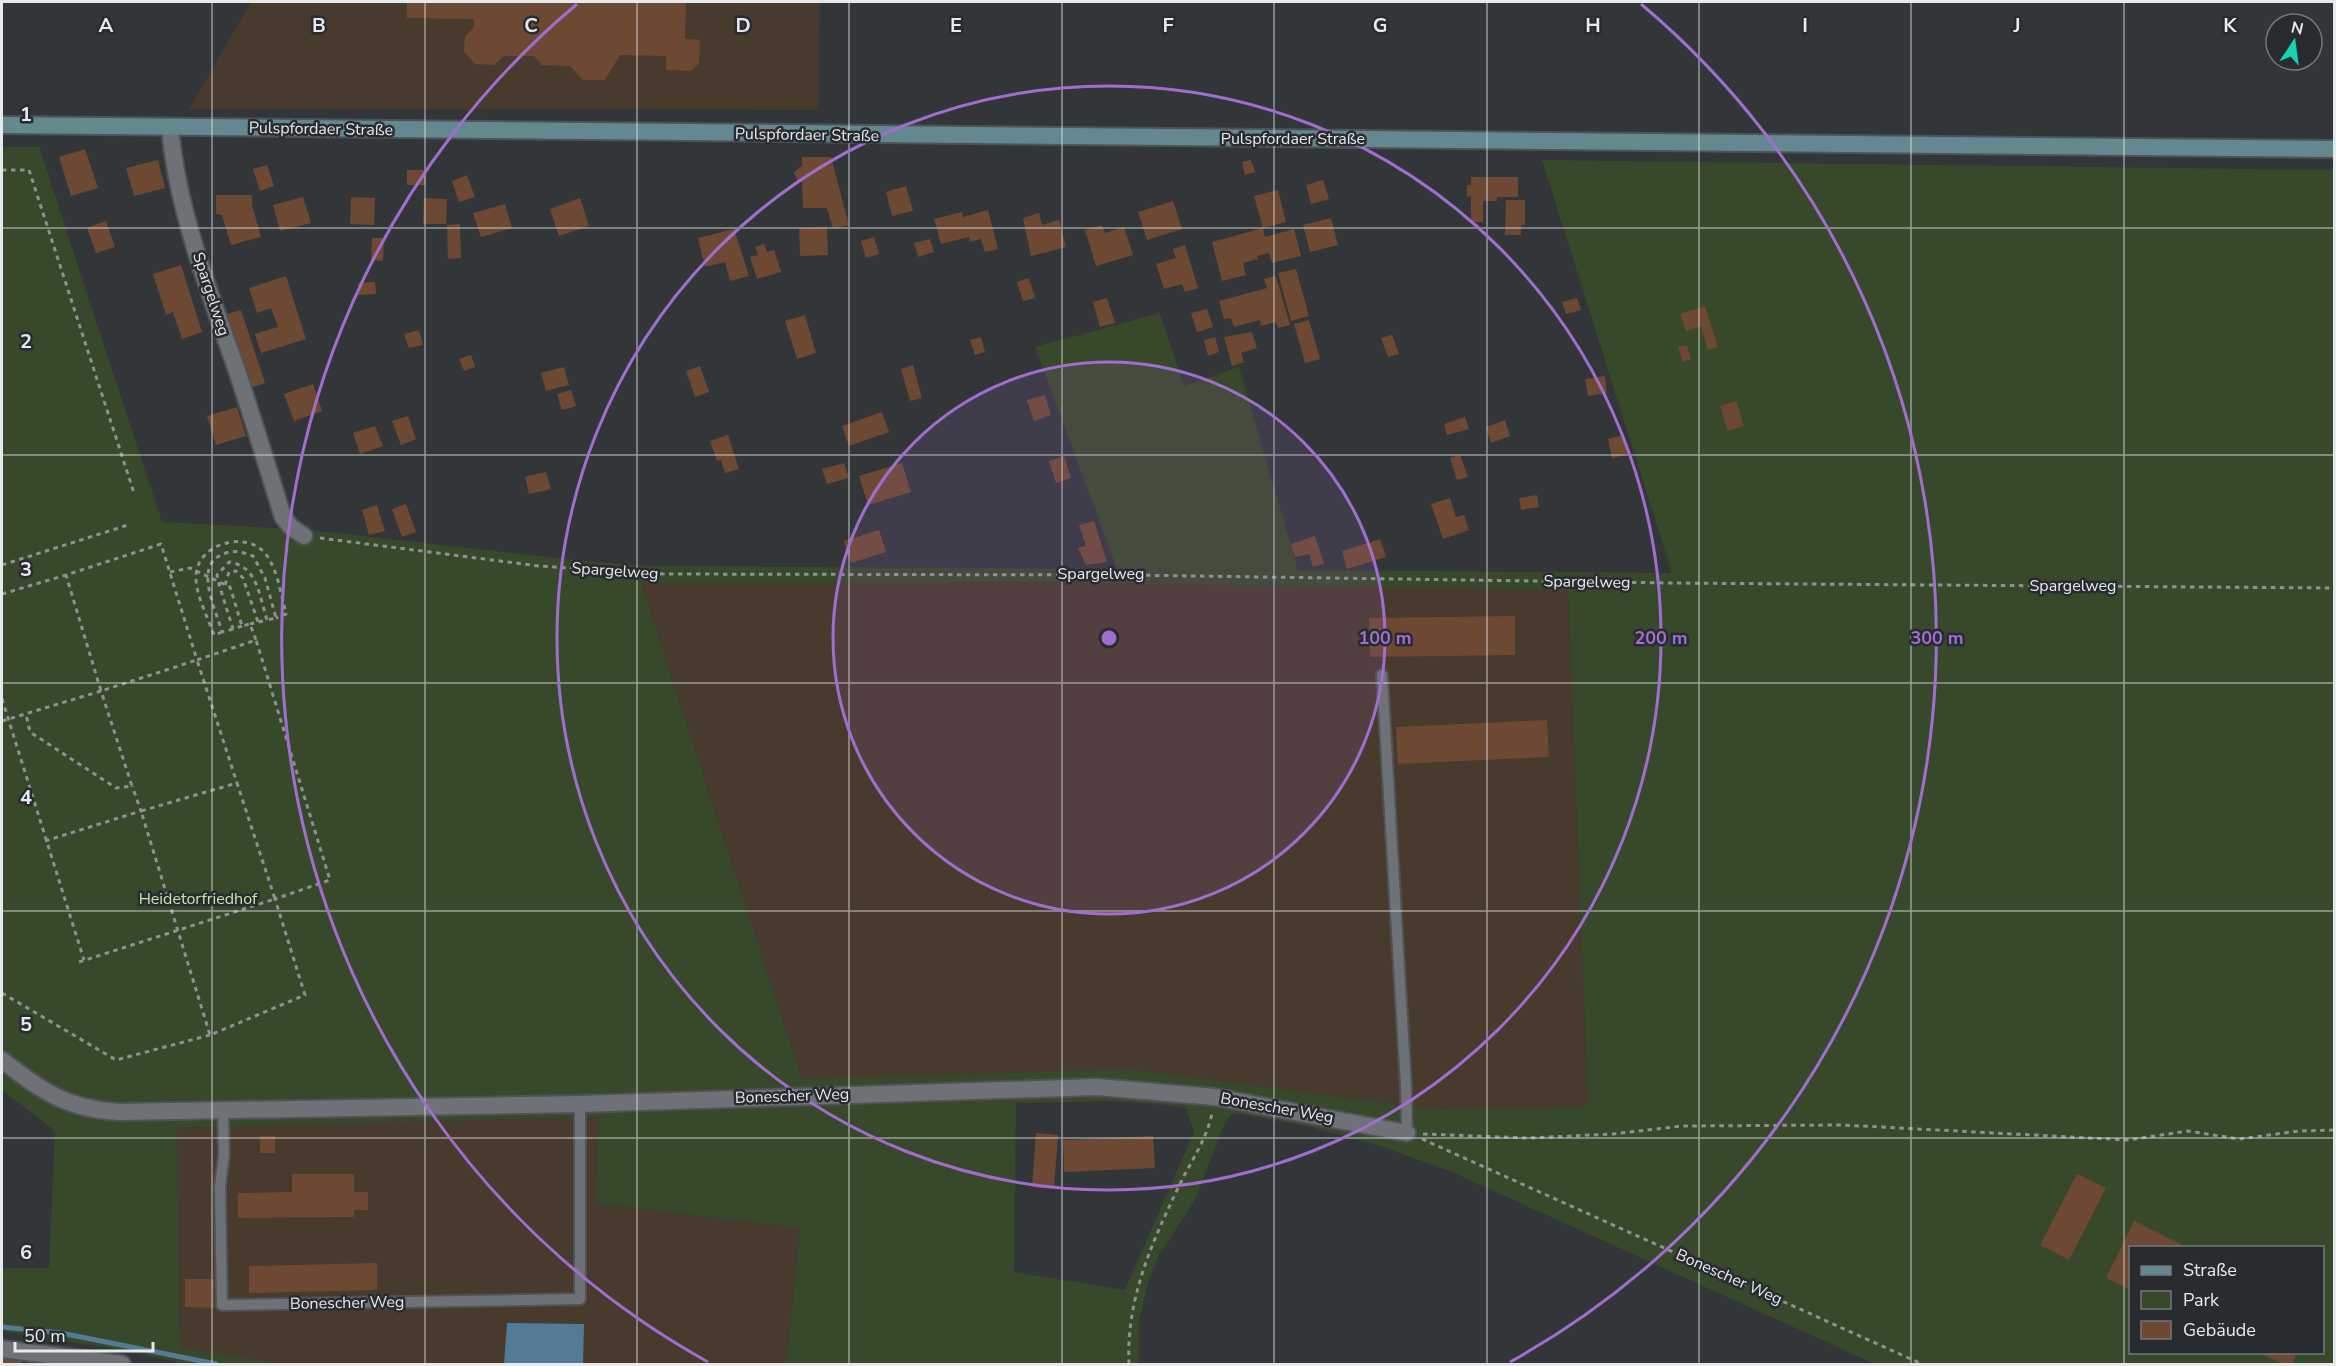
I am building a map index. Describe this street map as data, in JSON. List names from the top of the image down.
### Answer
{
  "streets": {
    "main road": ["Pulspfordaer Straße"],
    "street": ["Spargelweg", "Bonescher Weg"]
  },
  "crossings": [
    ["Pulspfordaer Straße", "Spargelweg"]
  ],
  "parks": ["Heidetorfriedhof"],
  "legend": ["Straße", "Park", "Gebäude"],
  "scale_bar": "50 m",
  "north": "top",
  "grid": {
    "columns": [
      "A",
      "B",
      "C",
      "D",
      "E",
      "F",
      "G",
      "H",
      "I",
      "J",
      "K"
    ],
    "rows": [
      "1",
      "2",
      "3",
      "4",
      "5",
      "6"
    ]
  },
  "rings": ["100 m", "200 m", "300 m"]
}
